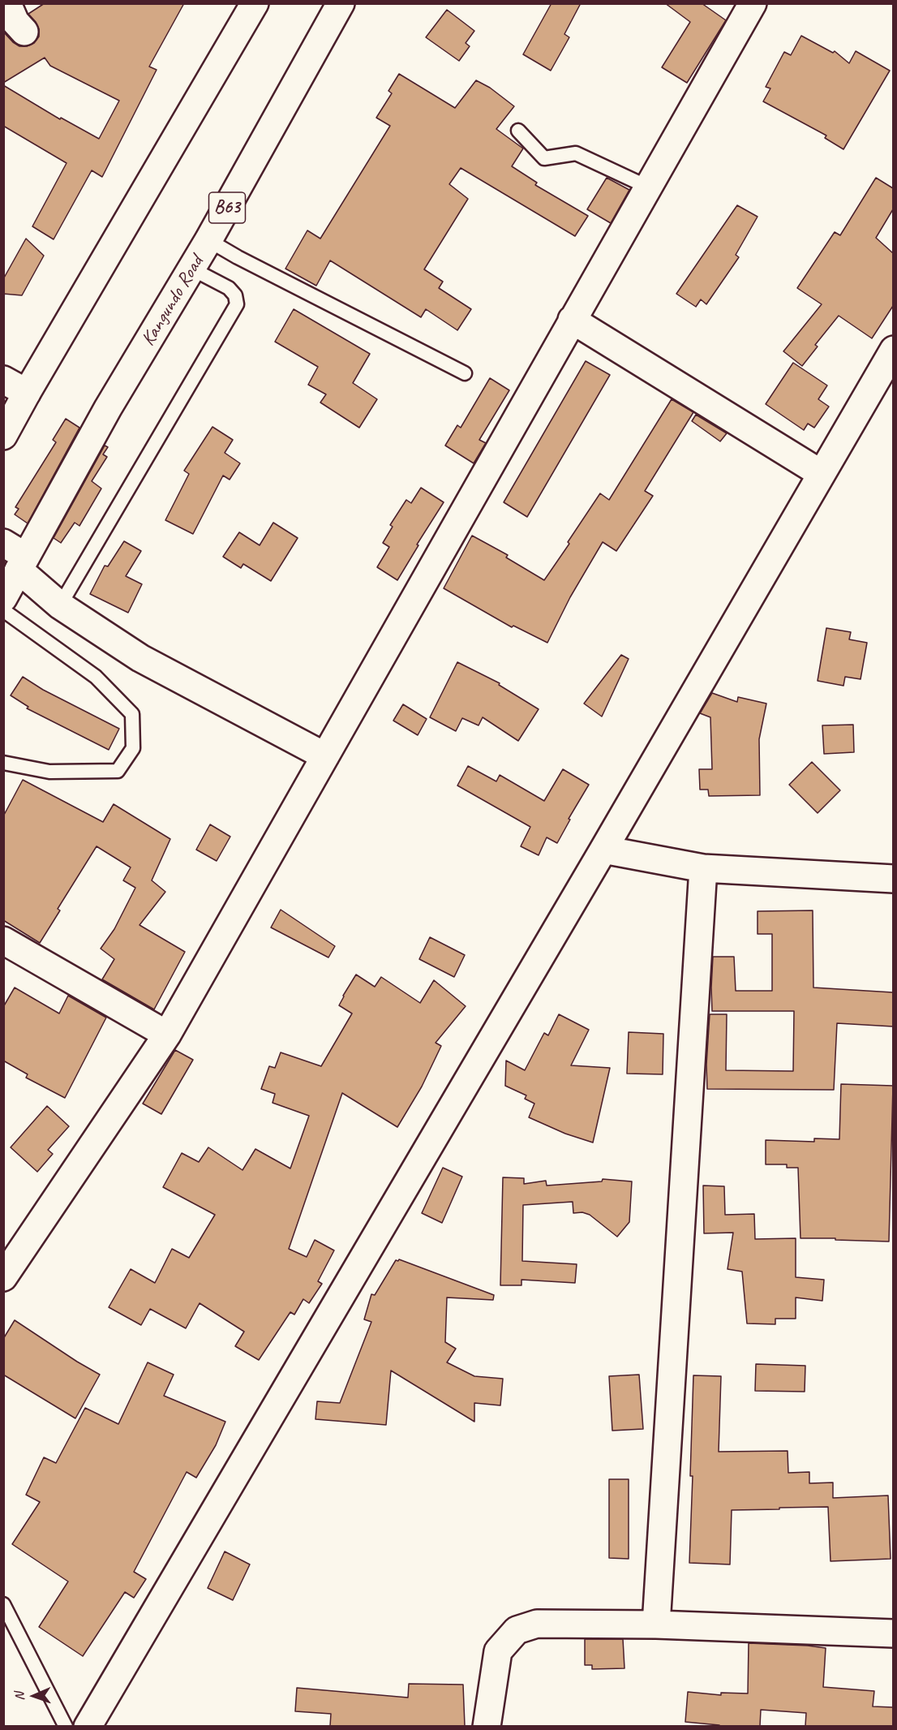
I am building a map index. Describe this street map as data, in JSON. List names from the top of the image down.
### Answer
{
  "streets": {
    "main road": ["B63", "Kangundo Road"]
  },
  "north": "left"
}
